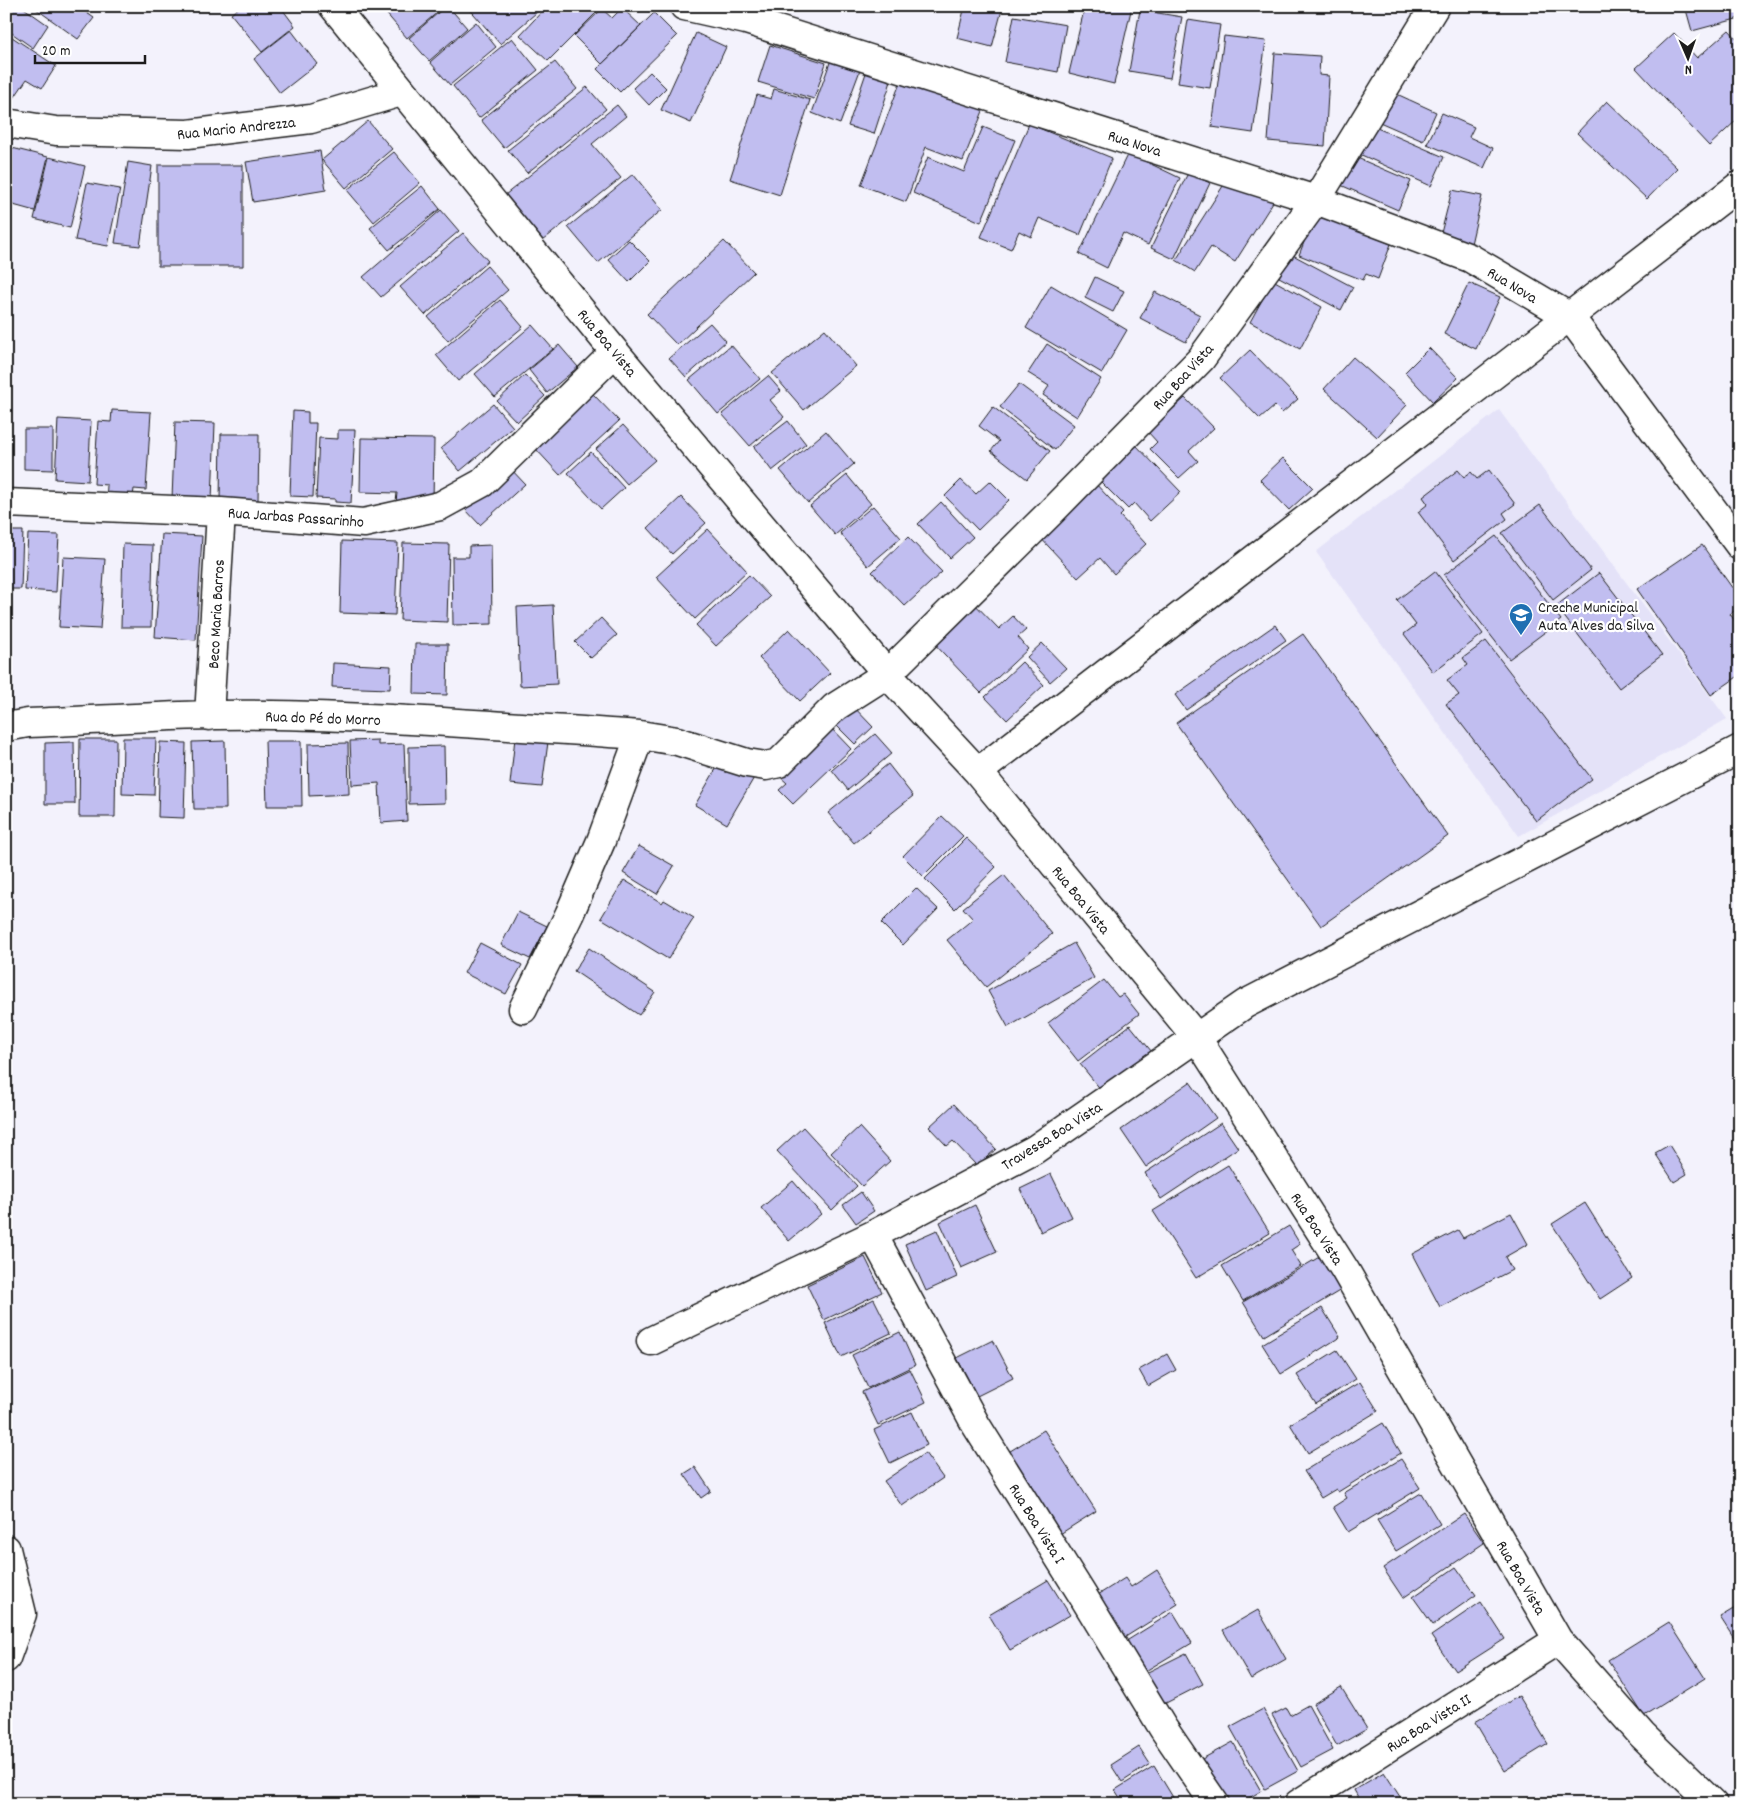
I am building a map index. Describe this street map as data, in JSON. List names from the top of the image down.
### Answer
{
  "streets": {
    "street": [
      "Rua Mario Andrezza",
      "Rua Nova",
      "Rua Boa Vista",
      "Rua Jarbas Passarinho",
      "Beco Maria Barros",
      "Rua do Pé do Morro",
      "Travessa Boa Vista",
      "Rua Boa Vista I",
      "Rua Boa Vista II"
    ]
  },
  "crossings": [
    ["Rua Mario Andrezza", "Rua Boa Vista"],
    ["Rua Nova", "Rua Boa Vista"],
    ["Rua Boa Vista", "Rua Jarbas Passarinho"],
    ["Rua Boa Vista", "Rua do Pé do Morro"],
    ["Rua Boa Vista", "Travessa Boa Vista"],
    ["Rua Boa Vista", "Rua Boa Vista II"],
    ["Rua Jarbas Passarinho", "Beco Maria Barros"],
    ["Beco Maria Barros", "Rua do Pé do Morro"],
    ["Travessa Boa Vista", "Rua Boa Vista I"]
  ],
  "places": {
    "school or university": ["Creche Municipal Auta Alves da Silva"]
  },
  "scale_bar": "20 m",
  "north": "bottom"
}
